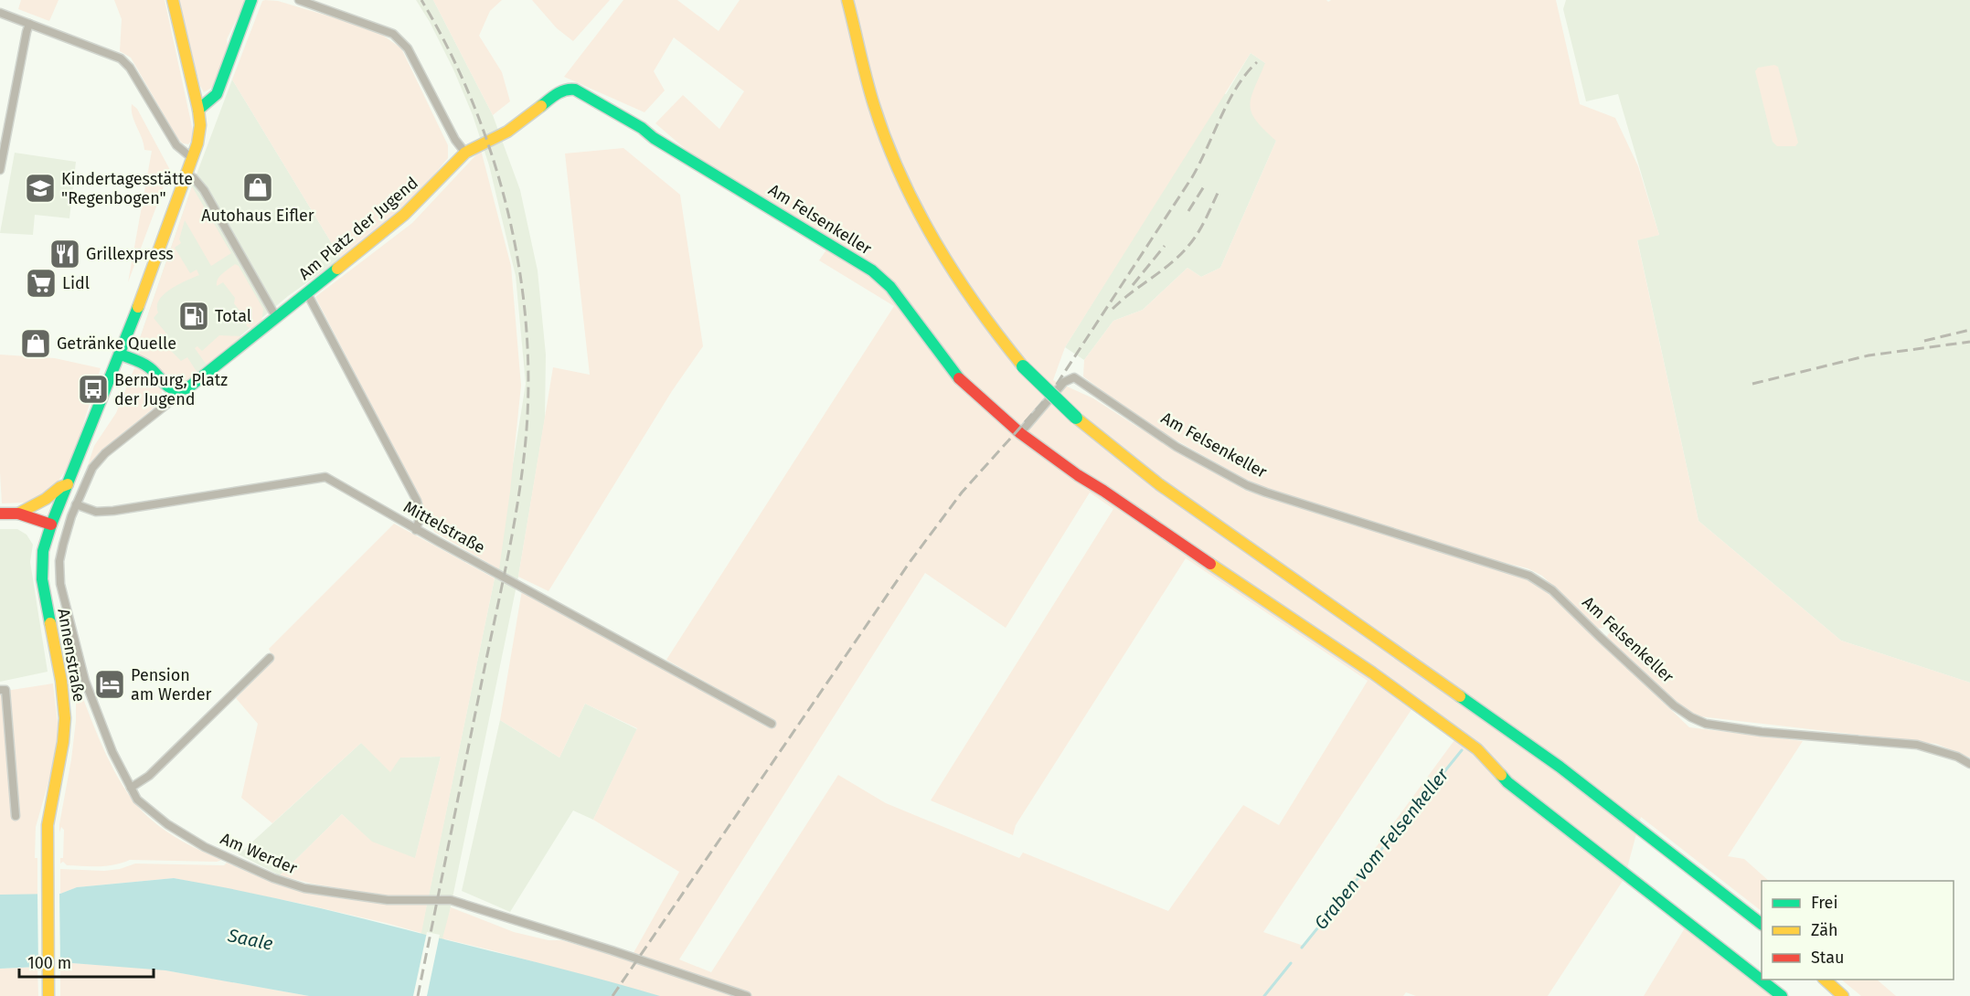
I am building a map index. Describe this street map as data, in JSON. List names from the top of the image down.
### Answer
{
  "streets": {
    "main road": ["Am Felsenkeller", "Am Platz der Jugend", "Annenstraße"],
    "street": ["Mittelstraße", "Am Werder"]
  },
  "crossings": [
    ["Am Felsenkeller", "Am Platz der Jugend"],
    ["Am Platz der Jugend", "Am Werder"],
    ["Mittelstraße", "Am Werder"]
  ],
  "water": ["Graben vom Felsenkeller", "Saale"],
  "places": {
    "shop": ["Autohaus Eifler", "Getränke Quelle"],
    "school or university": ["Kindertagesstätte \"Regenbogen\""],
    "restaurant": ["Grillexpress"],
    "supermarket": ["Lidl"],
    "fuel station": ["Total"],
    "bus stop": ["Bernburg, Platz der Jugend"],
    "hotel": ["Pension am Werder"]
  },
  "legend": ["Frei", "Zäh", "Stau"],
  "scale_bar": "100 m"
}
